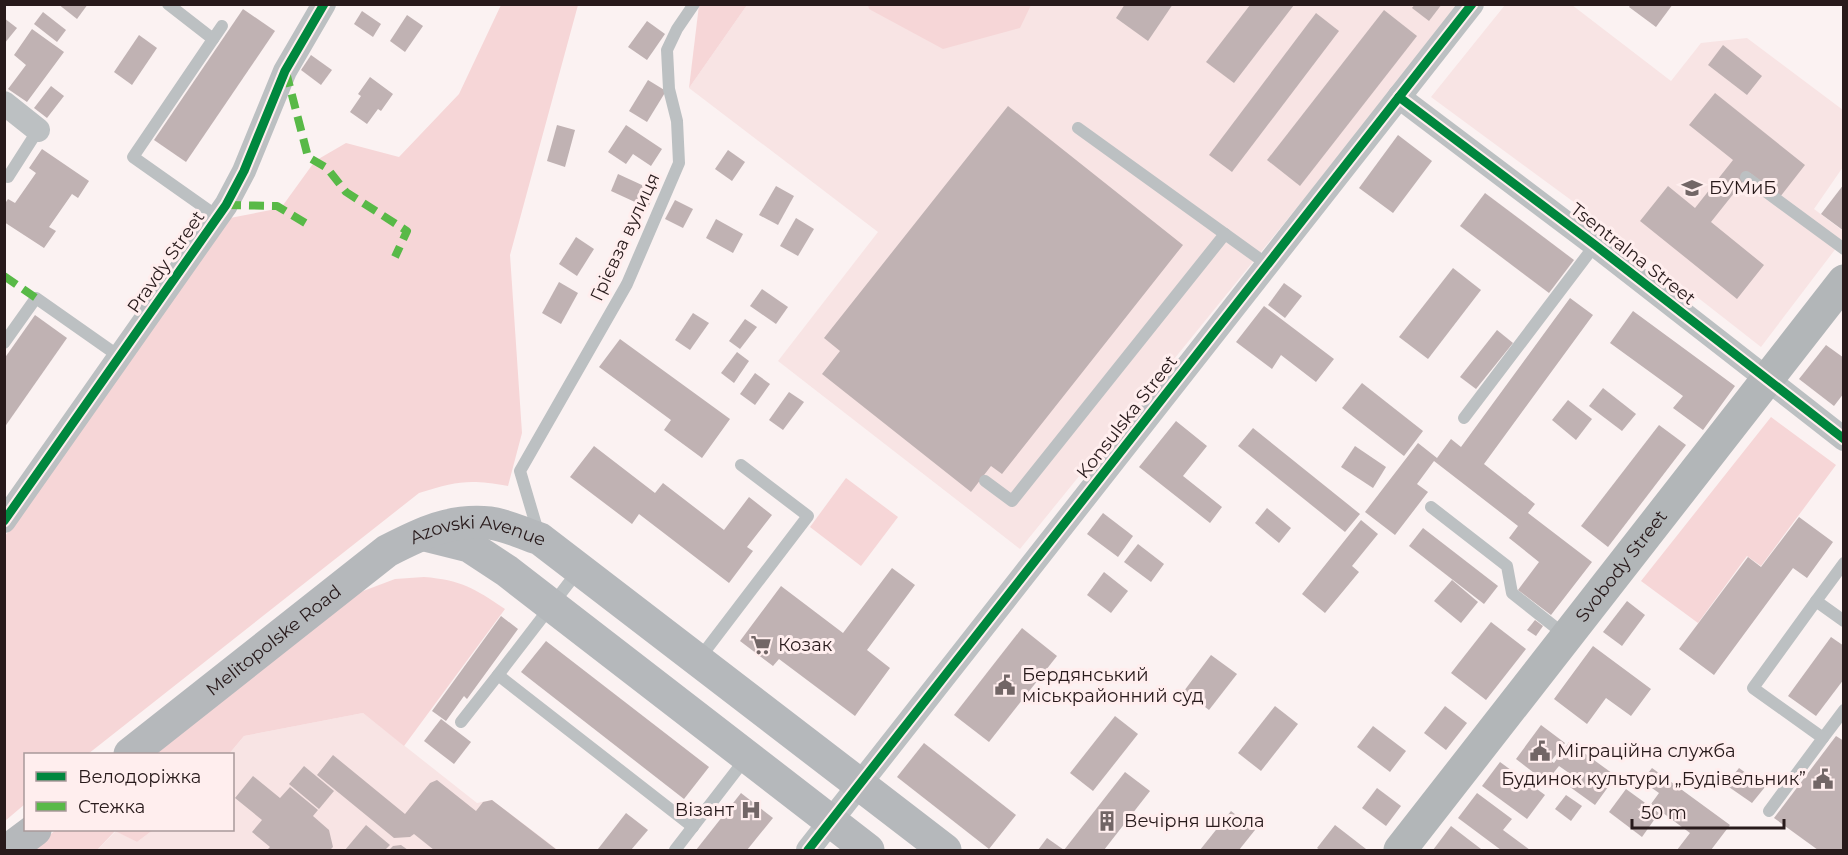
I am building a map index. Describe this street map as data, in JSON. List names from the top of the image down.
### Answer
{
  "streets": {
    "main road": ["Azovski Avenue", "Svobody Street", "Melitopolske Road"],
    "street": ["Tsentralna Street", "Pravdy Street", "Konsulska Street"],
    "lane": ["Грієвза вулиця"]
  },
  "crossings": [
    ["Грієвза вулиця", "Azovski Avenue"],
    ["Tsentralna Street", "Konsulska Street"],
    ["Tsentralna Street", "Svobody Street"],
    ["Konsulska Street", "Azovski Avenue"],
    ["Azovski Avenue", "Melitopolske Road"]
  ],
  "places": {
    "school or university": ["БУМиБ"],
    "supermarket": ["Козак"],
    "public building": ["Бердянський міськрайонний суд", "Міграційна служба", "Будинок культури „Будівельник”"],
    "hospital": ["Візант"],
    "building": ["Вечірня школа"]
  },
  "legend": ["Велодоріжка", "Стежка"],
  "scale_bar": "50 m"
}
